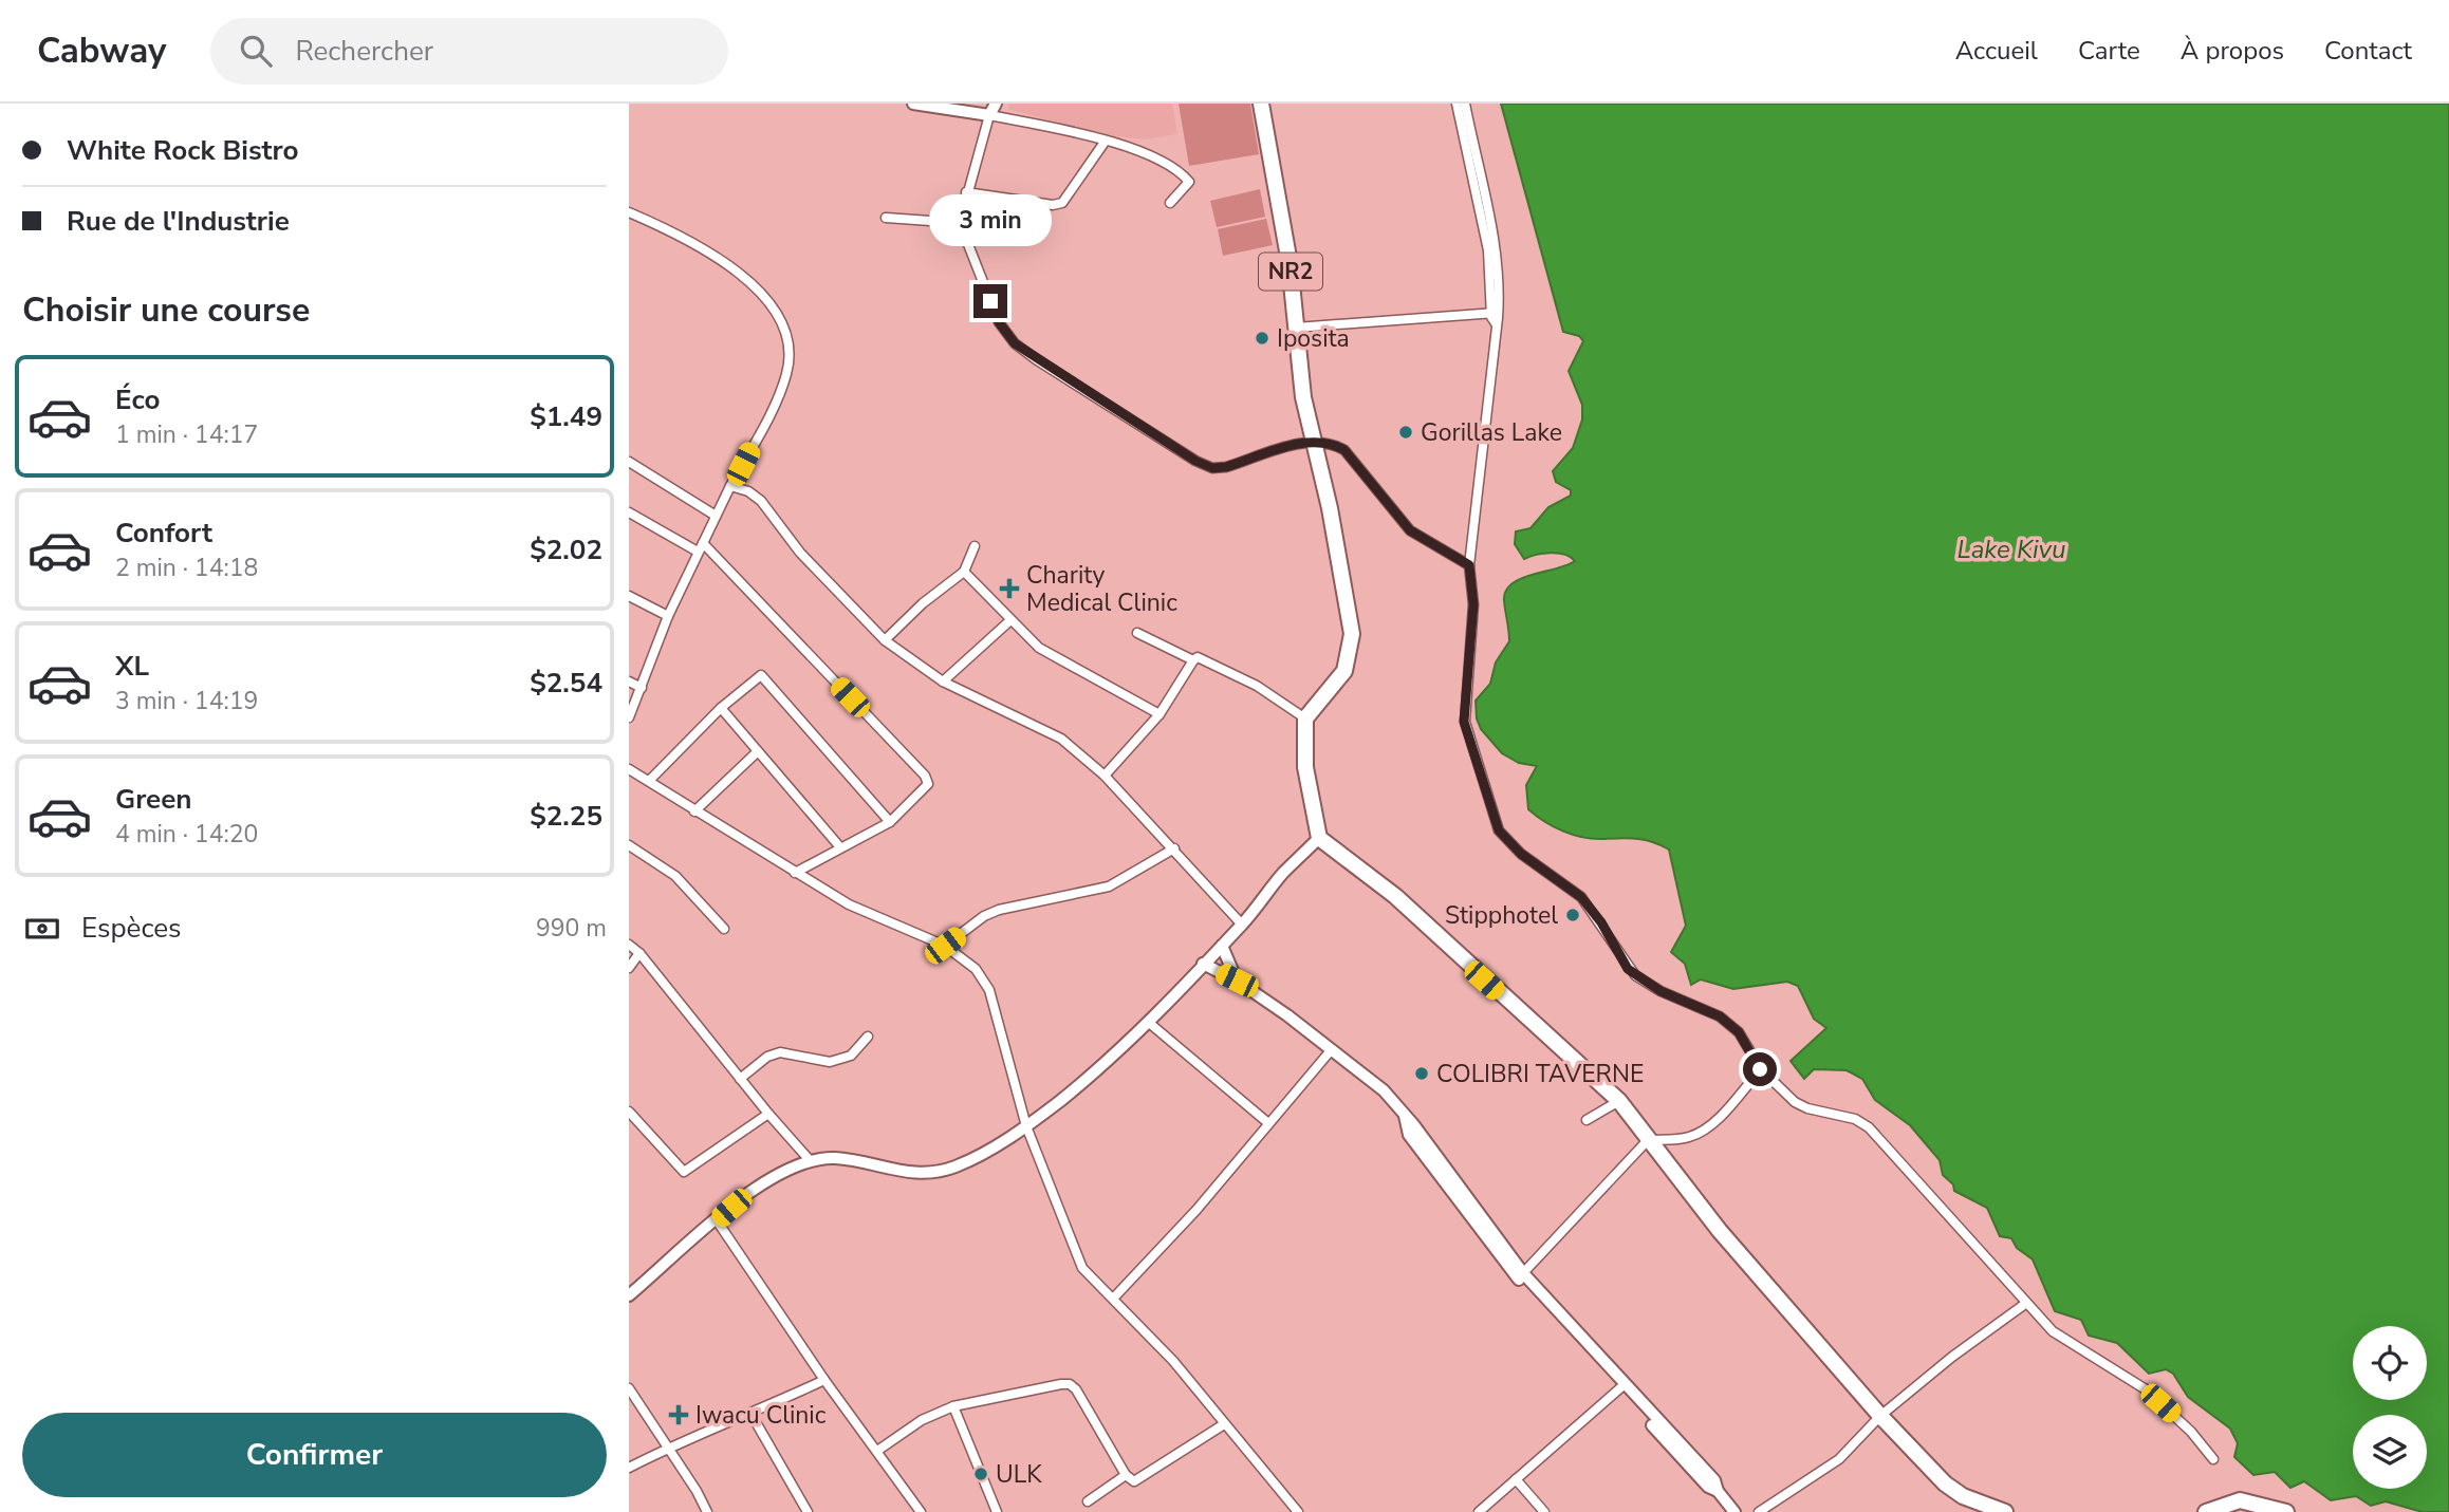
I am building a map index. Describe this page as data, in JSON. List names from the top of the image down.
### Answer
{
  "streets": {
    "highway": ["NR2"]
  },
  "water": ["Lake Kivu"],
  "places": {
    "other": [
      "Iposita",
      "Gorillas Lake",
      "Stipphotel",
      "COLIBRI TAVERNE",
      "ULK"
    ],
    "health": ["Charity Medical Clinic", "Iwacu Clinic"]
  },
  "page": {
    "header": "Cabway",
    "search": "Rechercher",
    "nav": [
      "Accueil",
      "Carte",
      "À propos",
      "Contact"
    ],
    "banner": ["White Rock Bistro", "Rue de l'Industrie"],
    "bubble": "3 min",
    "heading": "Choisir une course",
    "list": [
      {
        "name": "Éco",
        "note": "1 min · 14:17",
        "value": "$1.49"
      },
      {
        "name": "Confort",
        "note": "2 min · 14:18",
        "value": "$2.02"
      },
      {
        "name": "XL",
        "note": "3 min · 14:19",
        "value": "$2.54"
      },
      {
        "name": "Green",
        "note": "4 min · 14:20",
        "value": "$2.25"
      }
    ],
    "pay": ["Espèces", "990 m"],
    "buttons": "Confirmer"
  }
}
